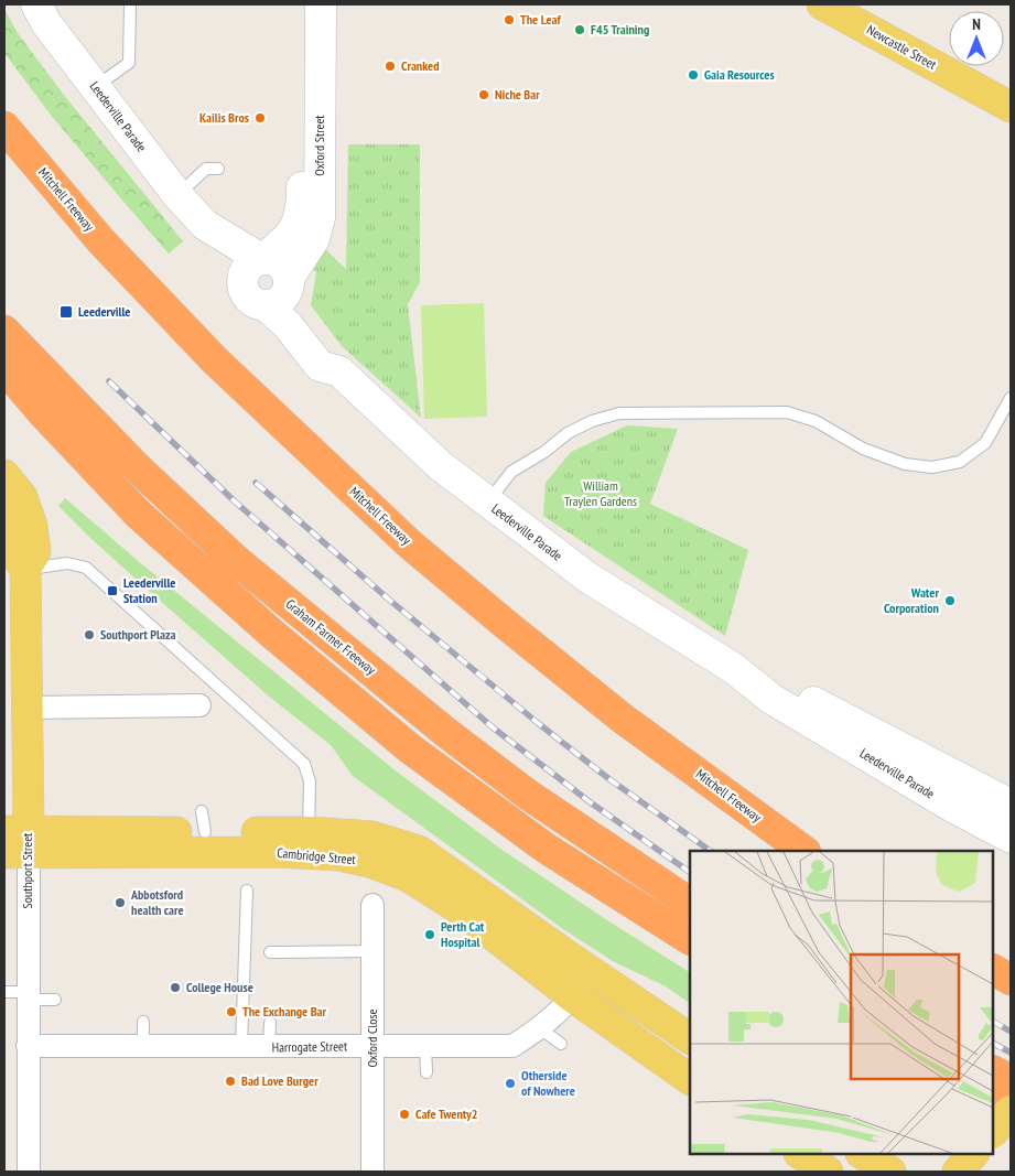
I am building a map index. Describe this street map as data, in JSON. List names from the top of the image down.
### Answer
{
  "streets": {
    "highway": ["Mitchell Freeway", "Graham Farmer Freeway"],
    "main road": [
      "Newcastle Street",
      "Leederville Parade",
      "Oxford Street",
      "Cambridge Street",
      "Southport Street"
    ],
    "street": ["Oxford Close", "Harrogate Street"]
  },
  "crossings": [
    ["Leederville Parade", "Oxford Street"],
    ["Cambridge Street", "Southport Street"],
    ["Cambridge Street", "Harrogate Street"],
    ["Southport Street", "Harrogate Street"],
    ["Oxford Close", "Harrogate Street"]
  ],
  "parks": ["William Traylen Gardens"],
  "places": {
    "other": [
      "The Leaf",
      "F45 Training",
      "Cranked",
      "Gaia Resources",
      "Niche Bar",
      "Kailis Bros",
      "Water Corporation",
      "Southport Plaza",
      "Abbotsford health care",
      "Perth Cat Hospital",
      "College House",
      "The Exchange Bar",
      "Bad Love Burger",
      "Otherside of Nowhere",
      "Cafe Twenty2"
    ],
    "transit": ["Leederville", "Leederville Station"]
  },
  "north": "top"
}
